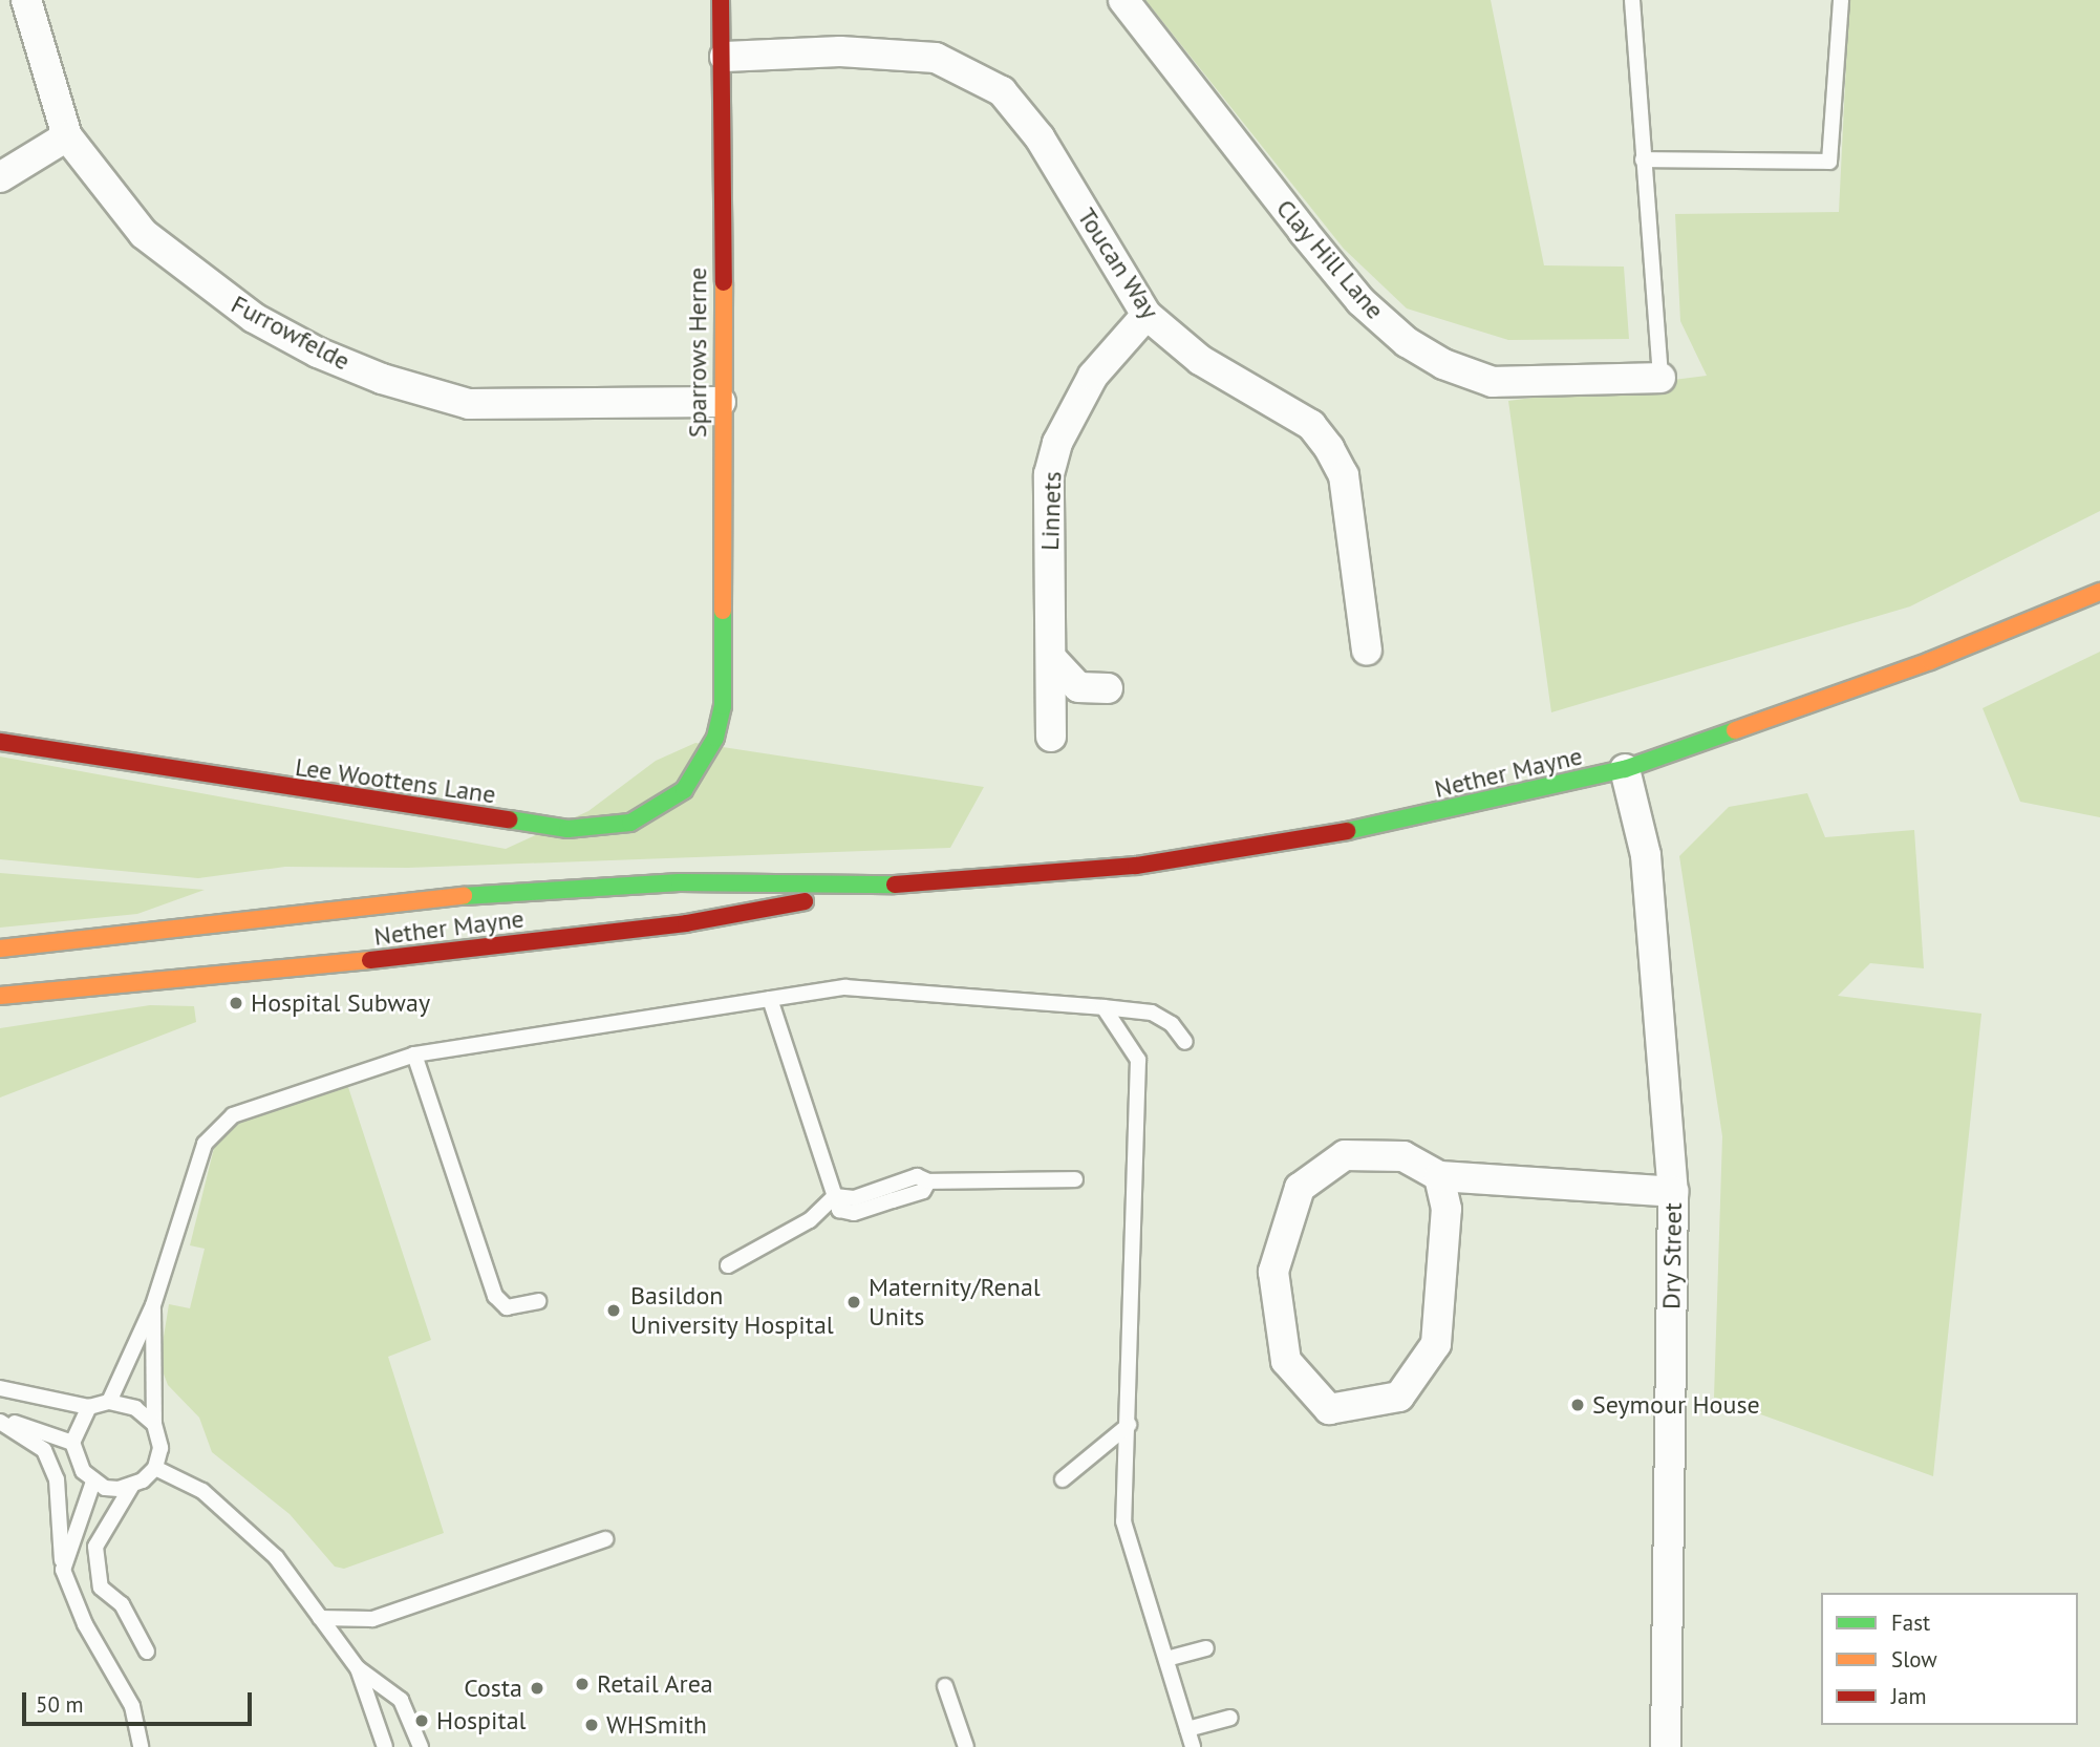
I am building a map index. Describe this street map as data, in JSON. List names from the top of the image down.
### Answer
{
  "streets": {
    "main road": ["Sparrows Herne", "Nether Mayne", "Lee Woottens Lane"],
    "street": [
      "Clay Hill Lane",
      "Toucan Way",
      "Furrowfelde",
      "Linnets",
      "Dry Street"
    ]
  },
  "crossings": [
    ["Toucan Way", "Sparrows Herne"],
    ["Toucan Way", "Linnets"],
    ["Furrowfelde", "Sparrows Herne"],
    ["Sparrows Herne", "Lee Woottens Lane"],
    ["Nether Mayne", "Dry Street"]
  ],
  "places": [
    "Hospital Subway",
    "Maternity/Renal Units",
    "Basildon University Hospital",
    "Seymour House",
    "Retail Area",
    "Costa",
    "Hospital",
    "WHSmith"
  ],
  "legend": ["Fast", "Slow", "Jam"],
  "scale_bar": "50 m"
}
